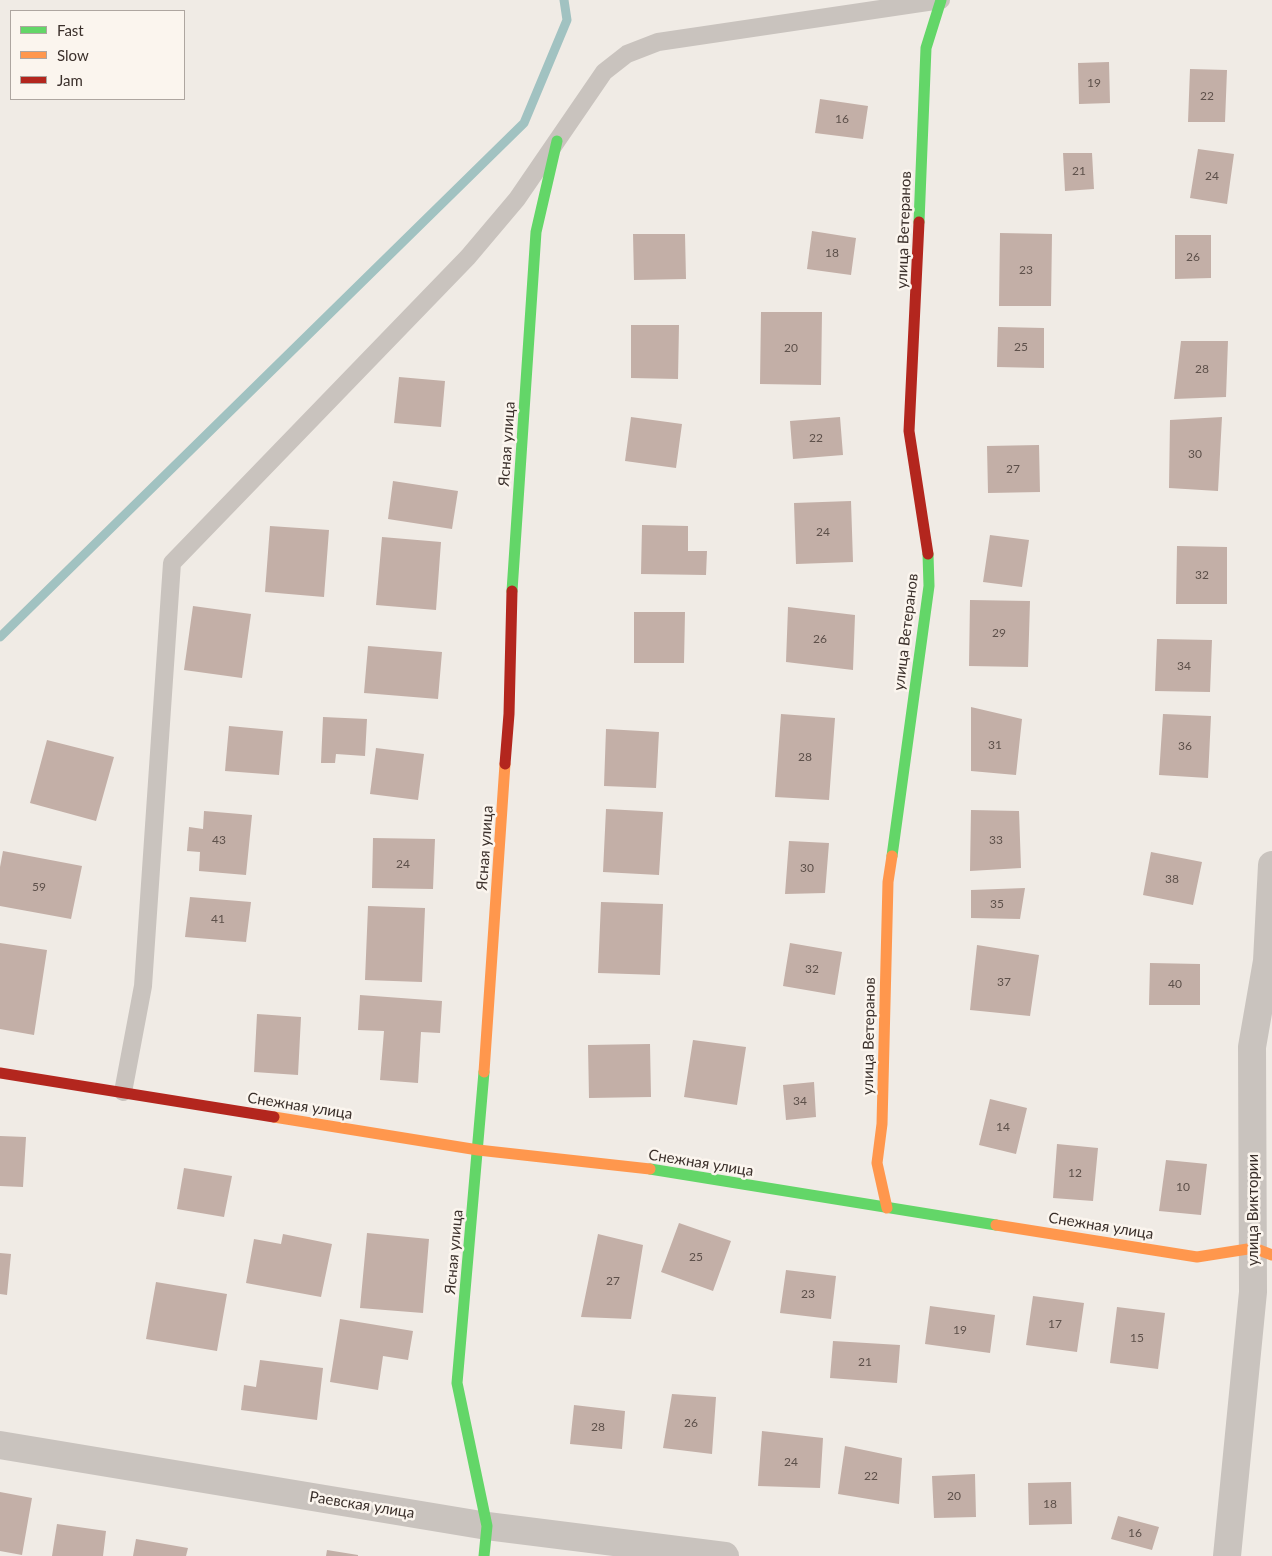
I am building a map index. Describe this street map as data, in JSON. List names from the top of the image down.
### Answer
{
  "streets": {
    "street": [
      "улица Ветеранов",
      "Ясная улица",
      "Снежная улица",
      "улица Виктории",
      "Раевская улица"
    ]
  },
  "crossings": [
    ["улица Ветеранов", "Снежная улица"],
    ["Ясная улица", "Снежная улица"],
    ["Ясная улица", "Раевская улица"],
    ["Снежная улица", "улица Виктории"]
  ],
  "house_numbers": [
    "19",
    "22",
    "16",
    "21",
    "24",
    "18",
    "26",
    "23",
    "25",
    "20",
    "28",
    "22",
    "30",
    "27",
    "24",
    "32",
    "29",
    "26",
    "34",
    "31",
    "36",
    "28",
    "43",
    "33",
    "24",
    "30",
    "38",
    "59",
    "35",
    "41",
    "32",
    "37",
    "40",
    "34",
    "14",
    "12",
    "10",
    "25",
    "27",
    "23",
    "17",
    "19",
    "15",
    "21",
    "26",
    "28",
    "24",
    "22",
    "20",
    "18",
    "16"
  ],
  "legend": ["Fast", "Slow", "Jam"]
}
